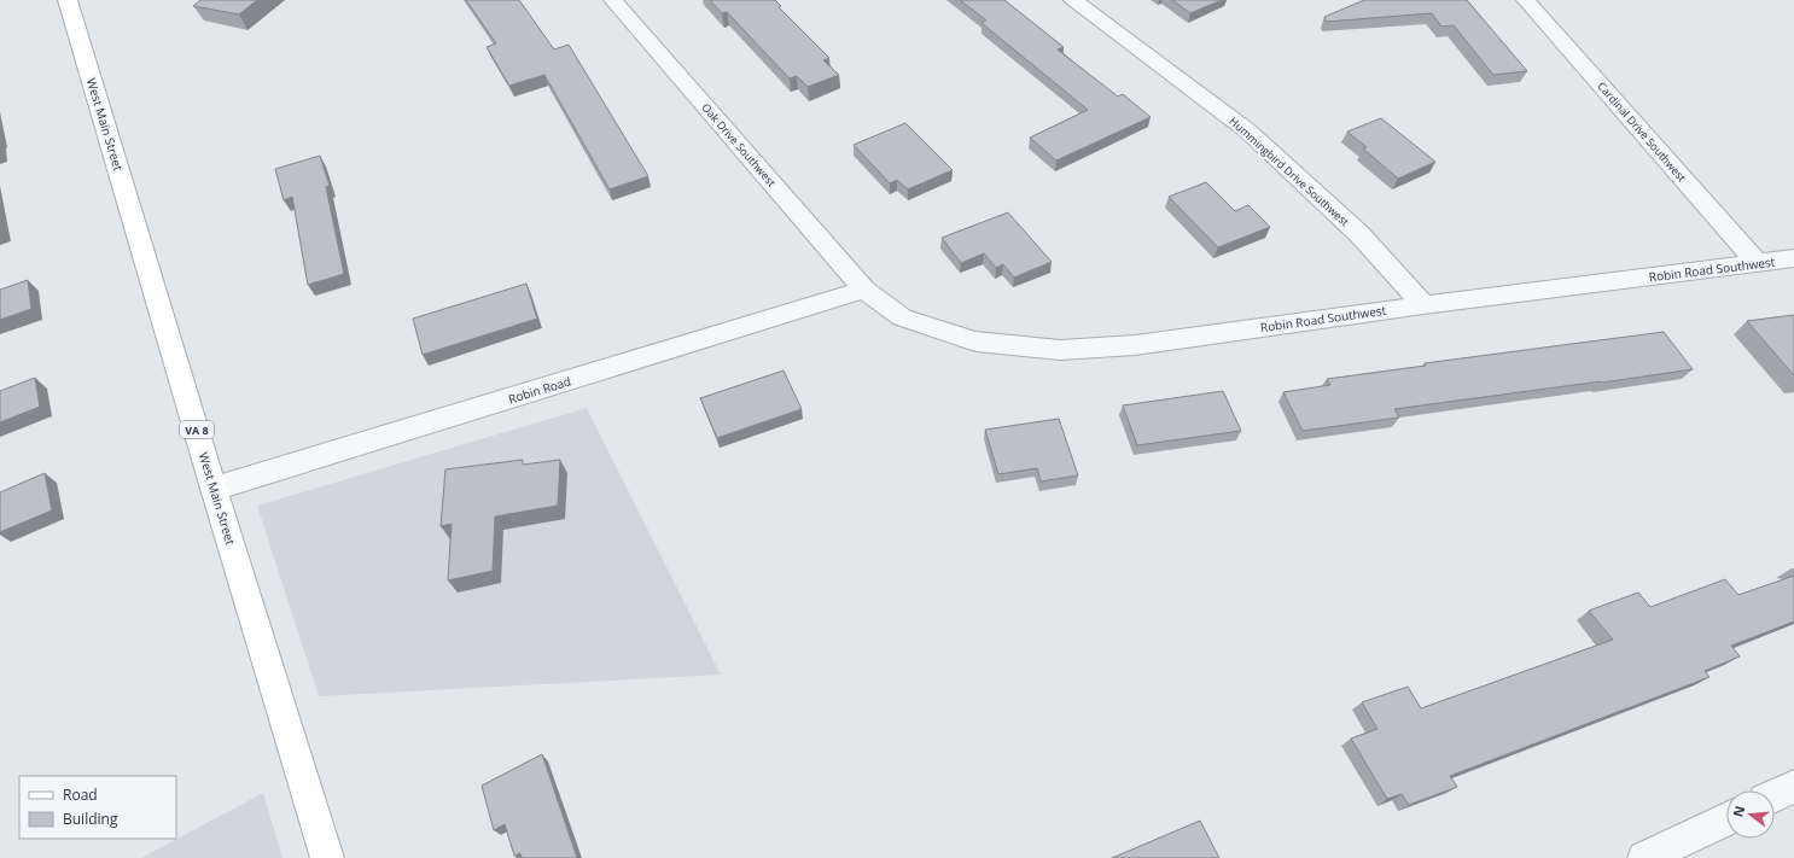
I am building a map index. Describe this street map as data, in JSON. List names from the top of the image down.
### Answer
{
  "streets": {
    "main road": ["West Main Street", "VA 8"],
    "street": [
      "Cardinal Drive Southwest",
      "Oak Drive Southwest",
      "Hummingbird Drive Southwest",
      "Robin Road Southwest",
      "Robin Road"
    ]
  },
  "crossings": [
    ["West Main Street", "Robin Road"],
    ["Cardinal Drive Southwest", "Robin Road Southwest"],
    ["Oak Drive Southwest", "Robin Road Southwest"],
    ["Oak Drive Southwest", "Robin Road"],
    ["Hummingbird Drive Southwest", "Robin Road Southwest"],
    ["Robin Road Southwest", "Robin Road"]
  ],
  "legend": ["Road", "Building"],
  "north": "left"
}
